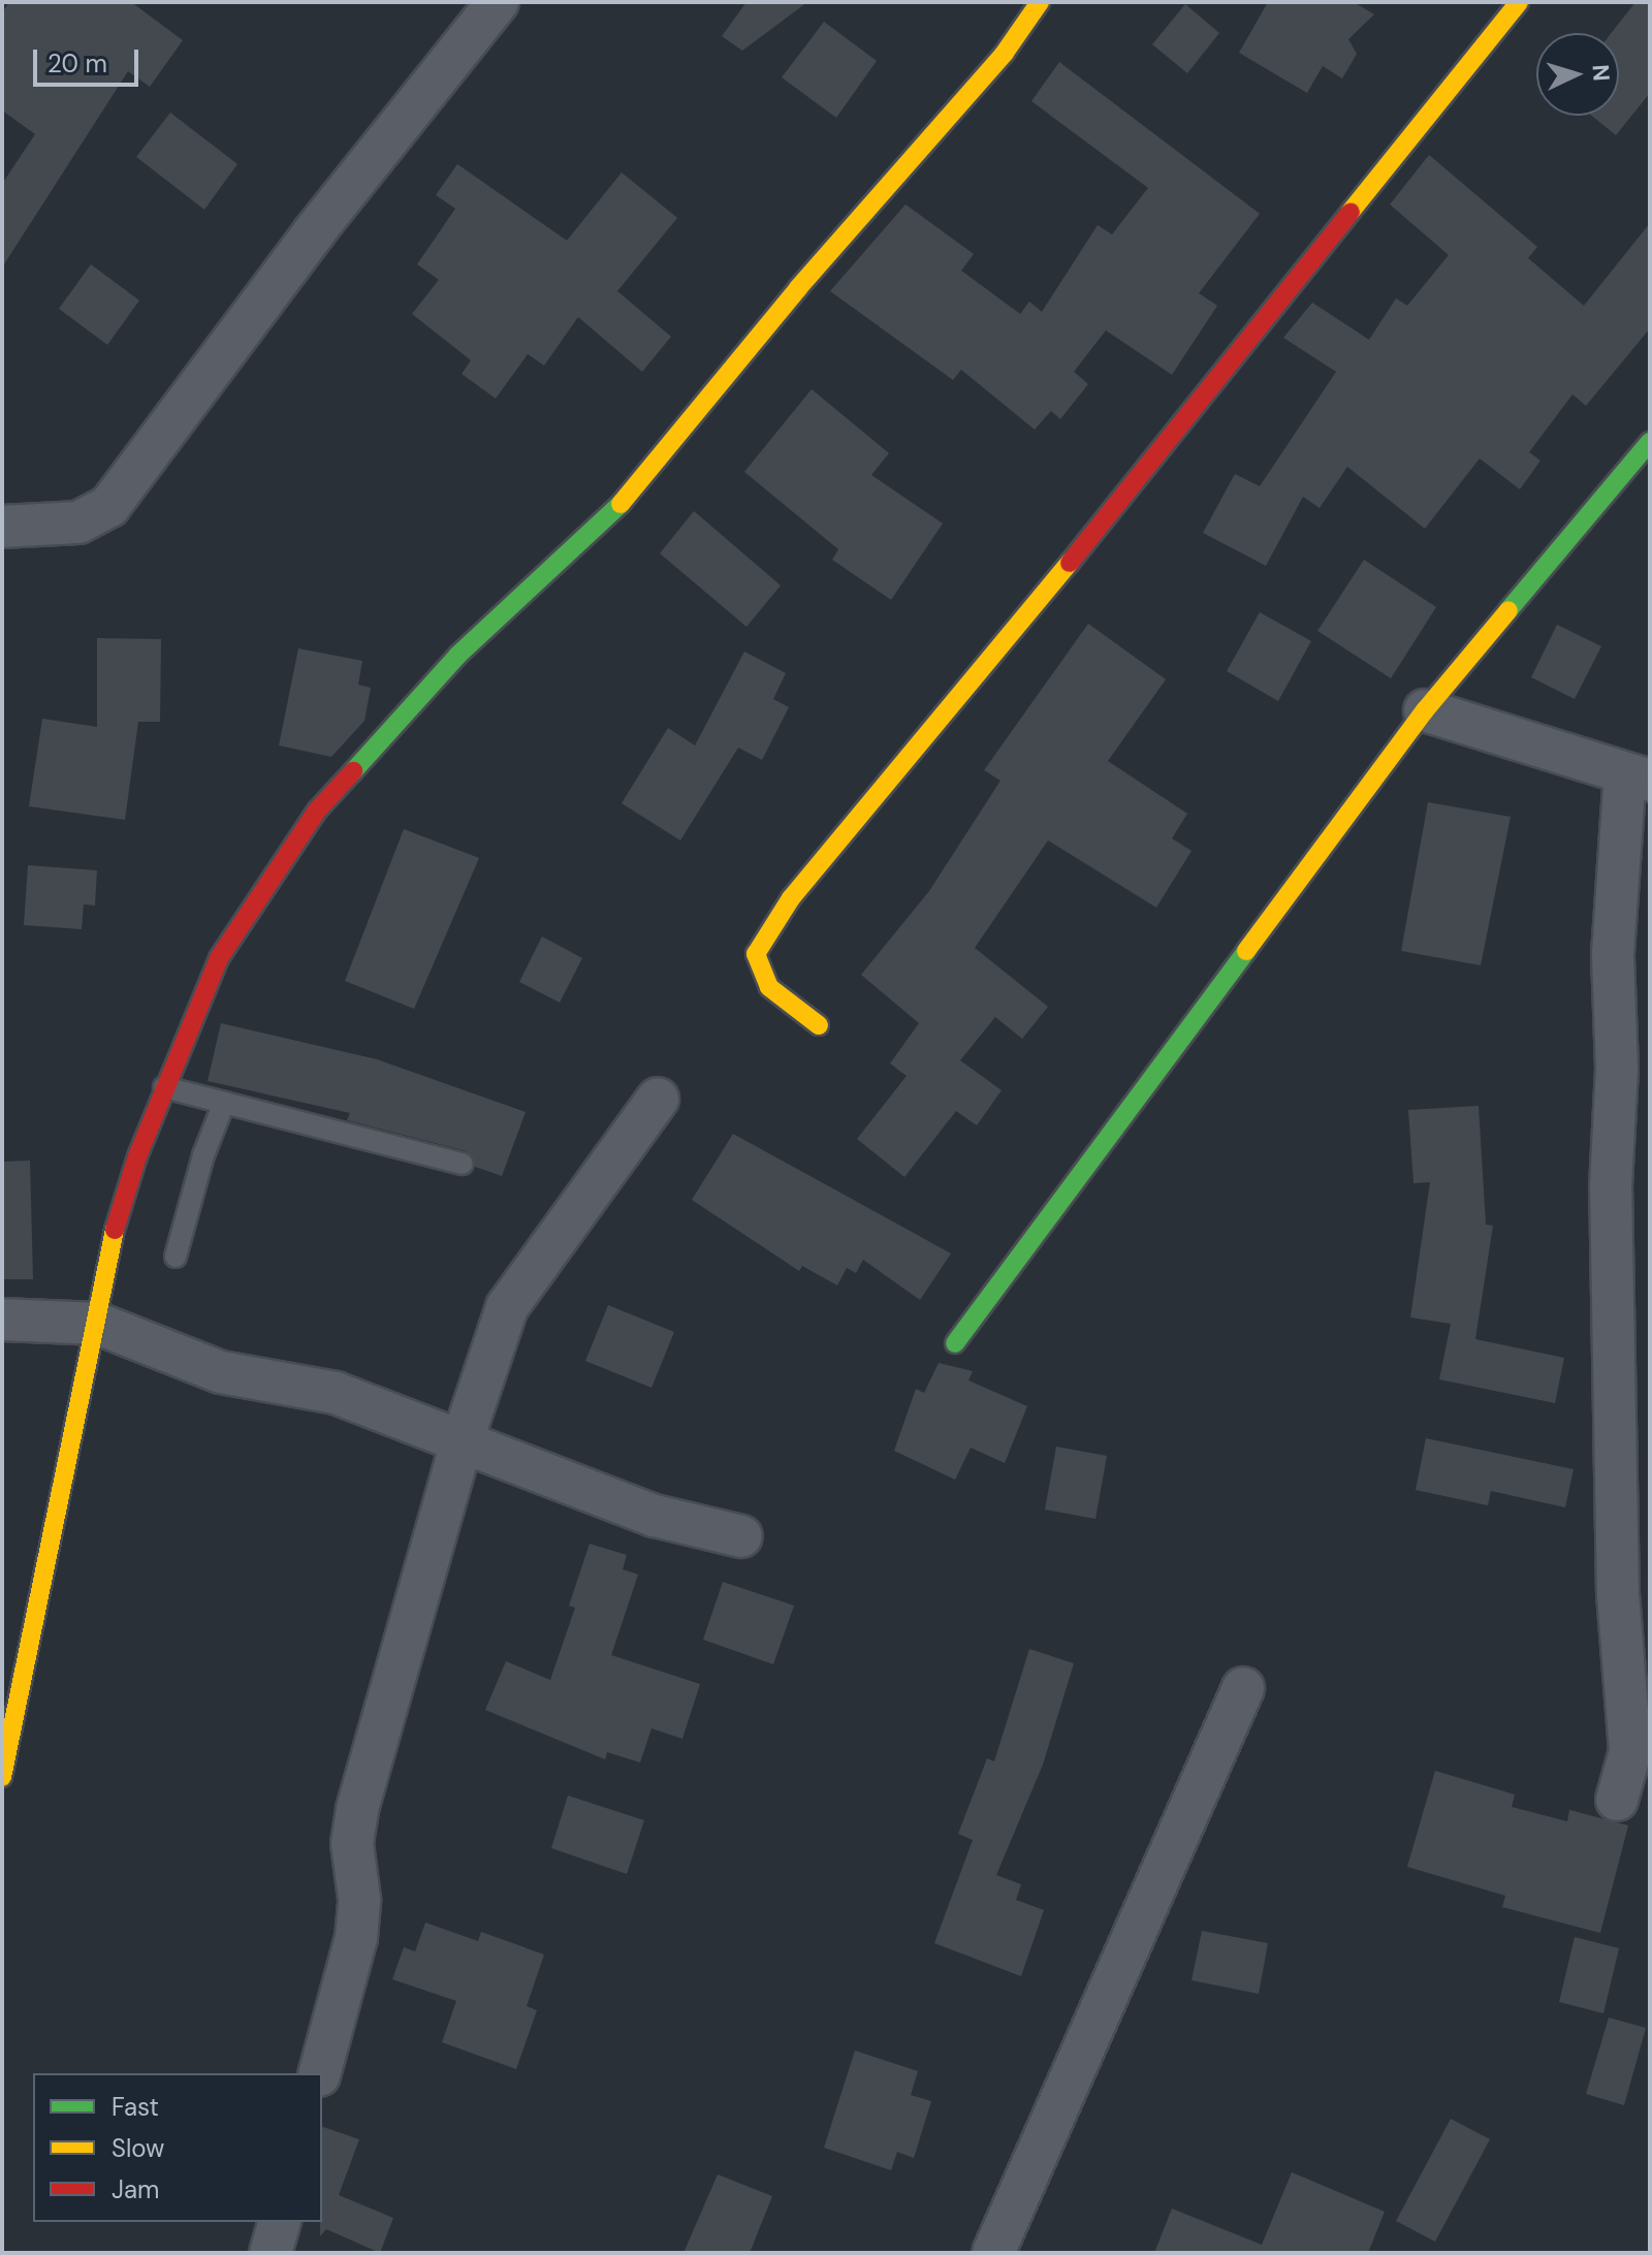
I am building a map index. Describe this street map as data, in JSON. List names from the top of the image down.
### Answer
{
  "legend": ["Fast", "Slow", "Jam"],
  "scale_bar": "20 m",
  "north": "right"
}
